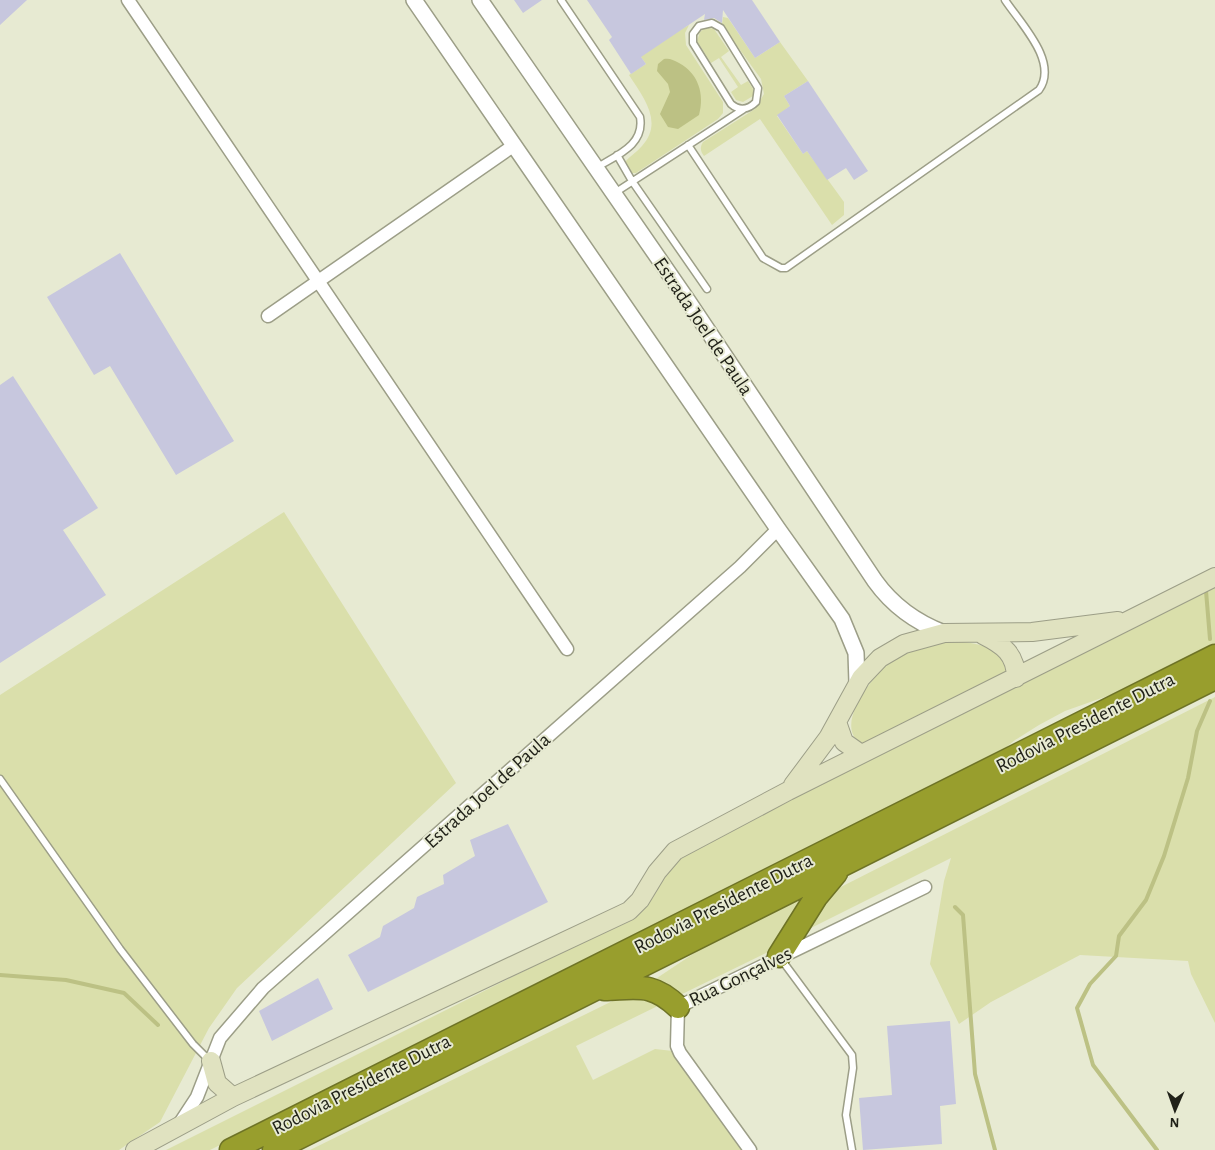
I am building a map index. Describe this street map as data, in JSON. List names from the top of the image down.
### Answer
{
  "streets": {
    "highway": ["Rodovia Presidente Dutra"],
    "street": ["Estrada Joel de Paula", "Rua Gonçalves"]
  },
  "north": "bottom"
}
